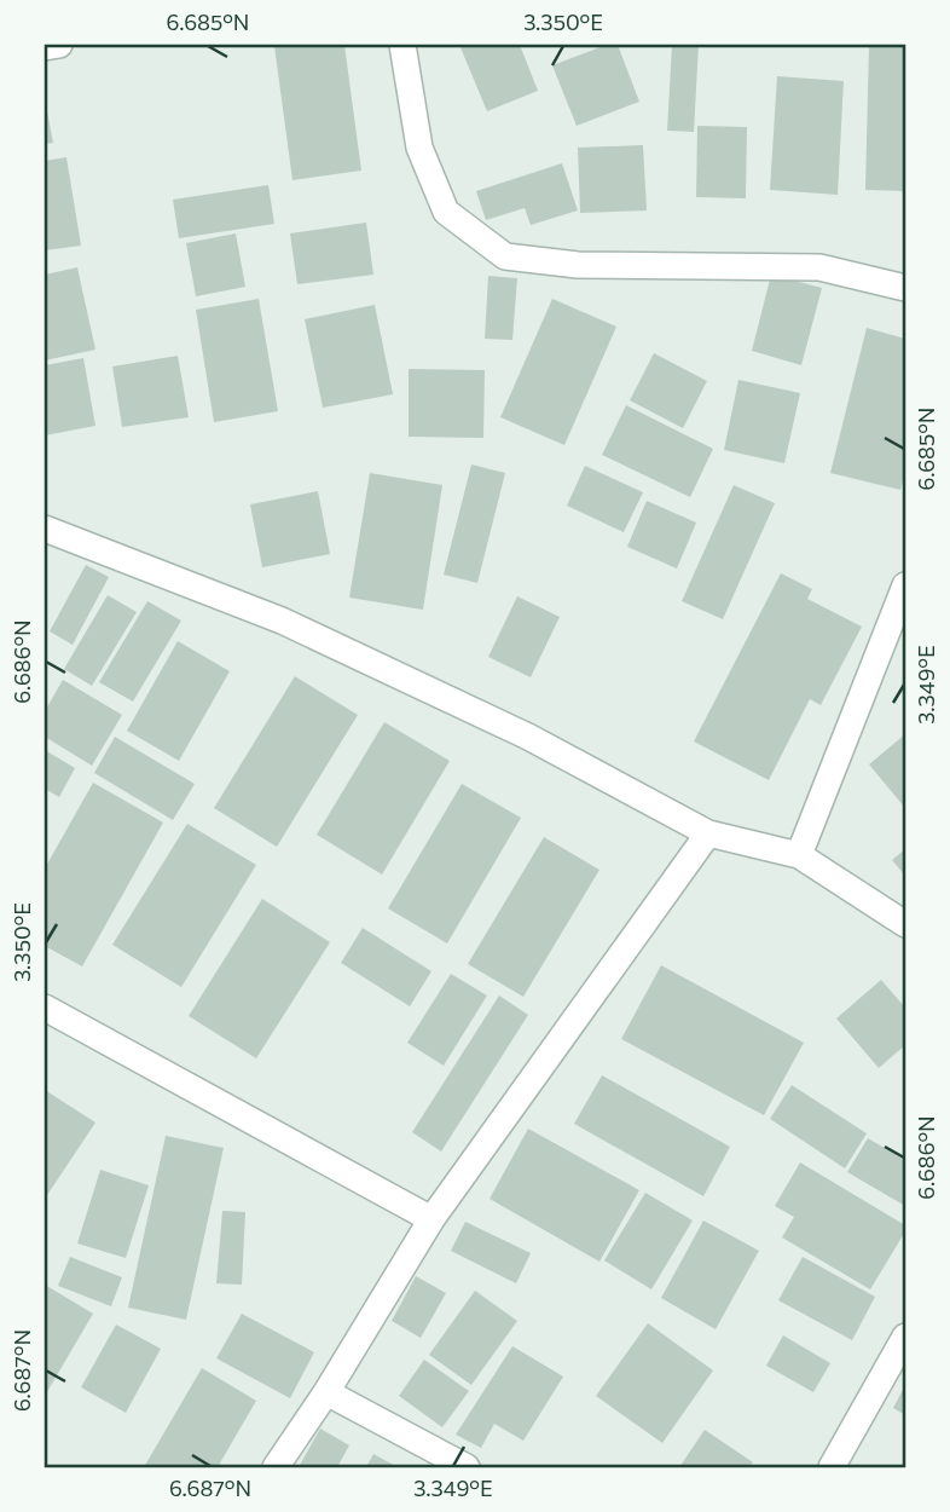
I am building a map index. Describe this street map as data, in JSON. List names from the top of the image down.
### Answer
{
  "coordinates": [
    "6.685°N",
    "3.350°E",
    "6.686°N",
    "3.349°E",
    "6.687°N"
  ]
}
